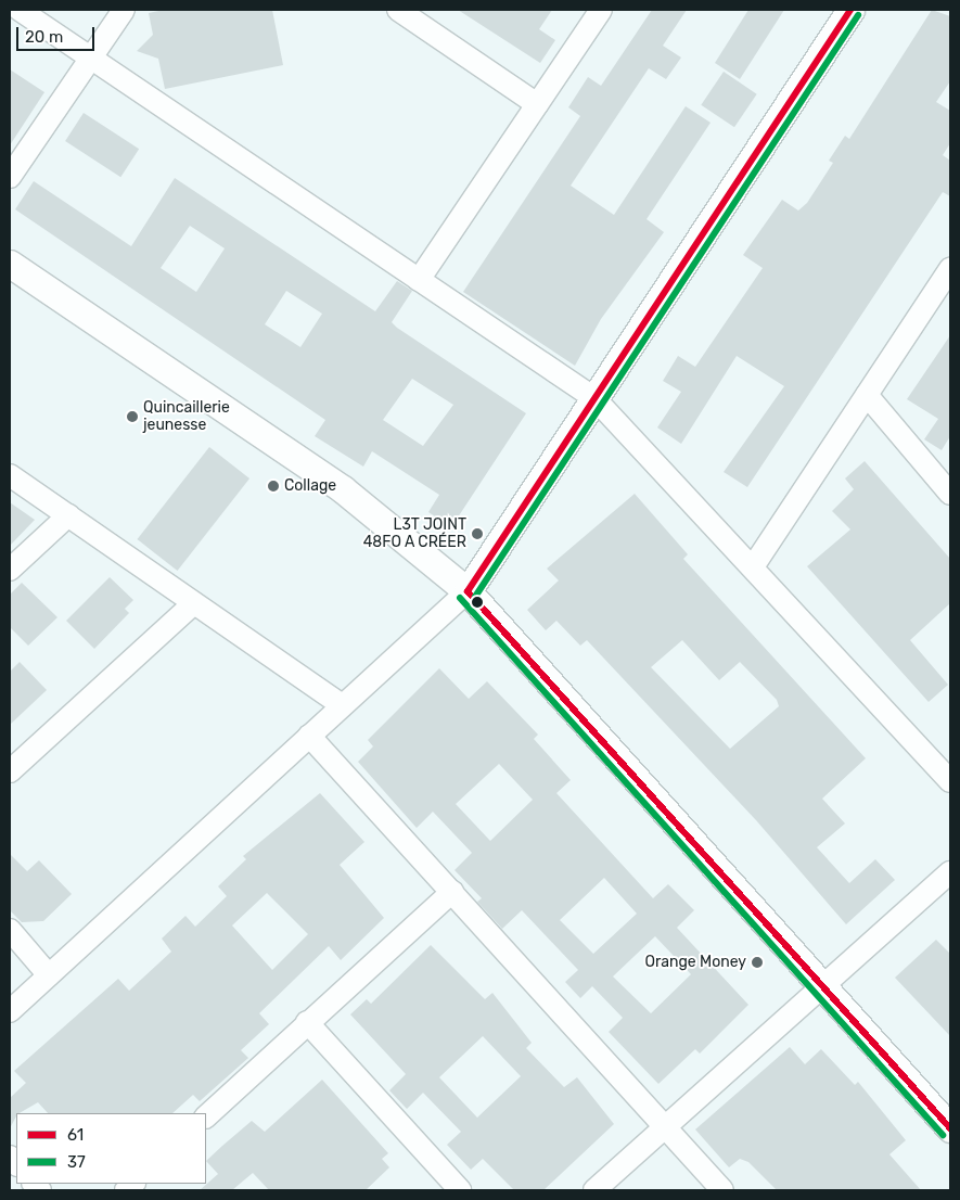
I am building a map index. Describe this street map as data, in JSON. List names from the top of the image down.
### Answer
{
  "places": [
    "Quincaillerie jeunesse",
    "Collage",
    "L3T JOINT 48FO A CRÉER",
    "Orange Money"
  ],
  "lines": ["transit line 61", "transit line 37"],
  "legend": ["61", "37"],
  "scale_bar": "20 m"
}
